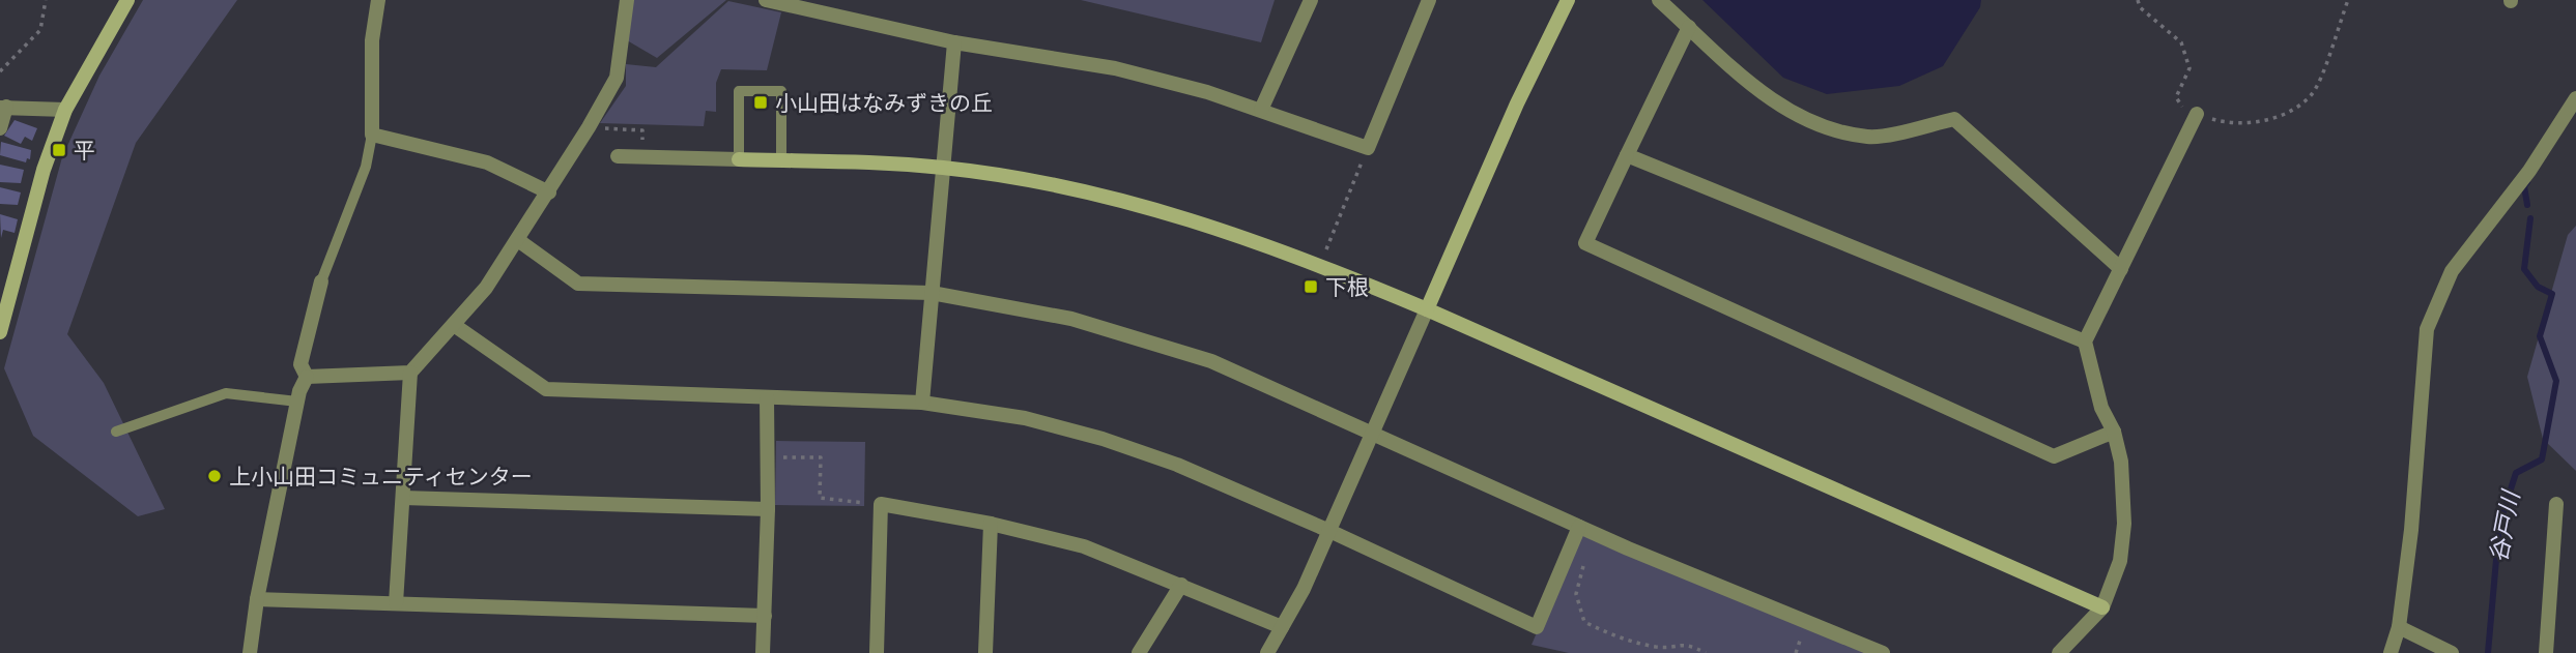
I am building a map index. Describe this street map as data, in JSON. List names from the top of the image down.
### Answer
{
  "water": ["谷戸川"],
  "places": {
    "transit": ["小山田はなみずきの丘", "平", "下根"],
    "other": ["上小山田コミュニティセンター"]
  }
}
